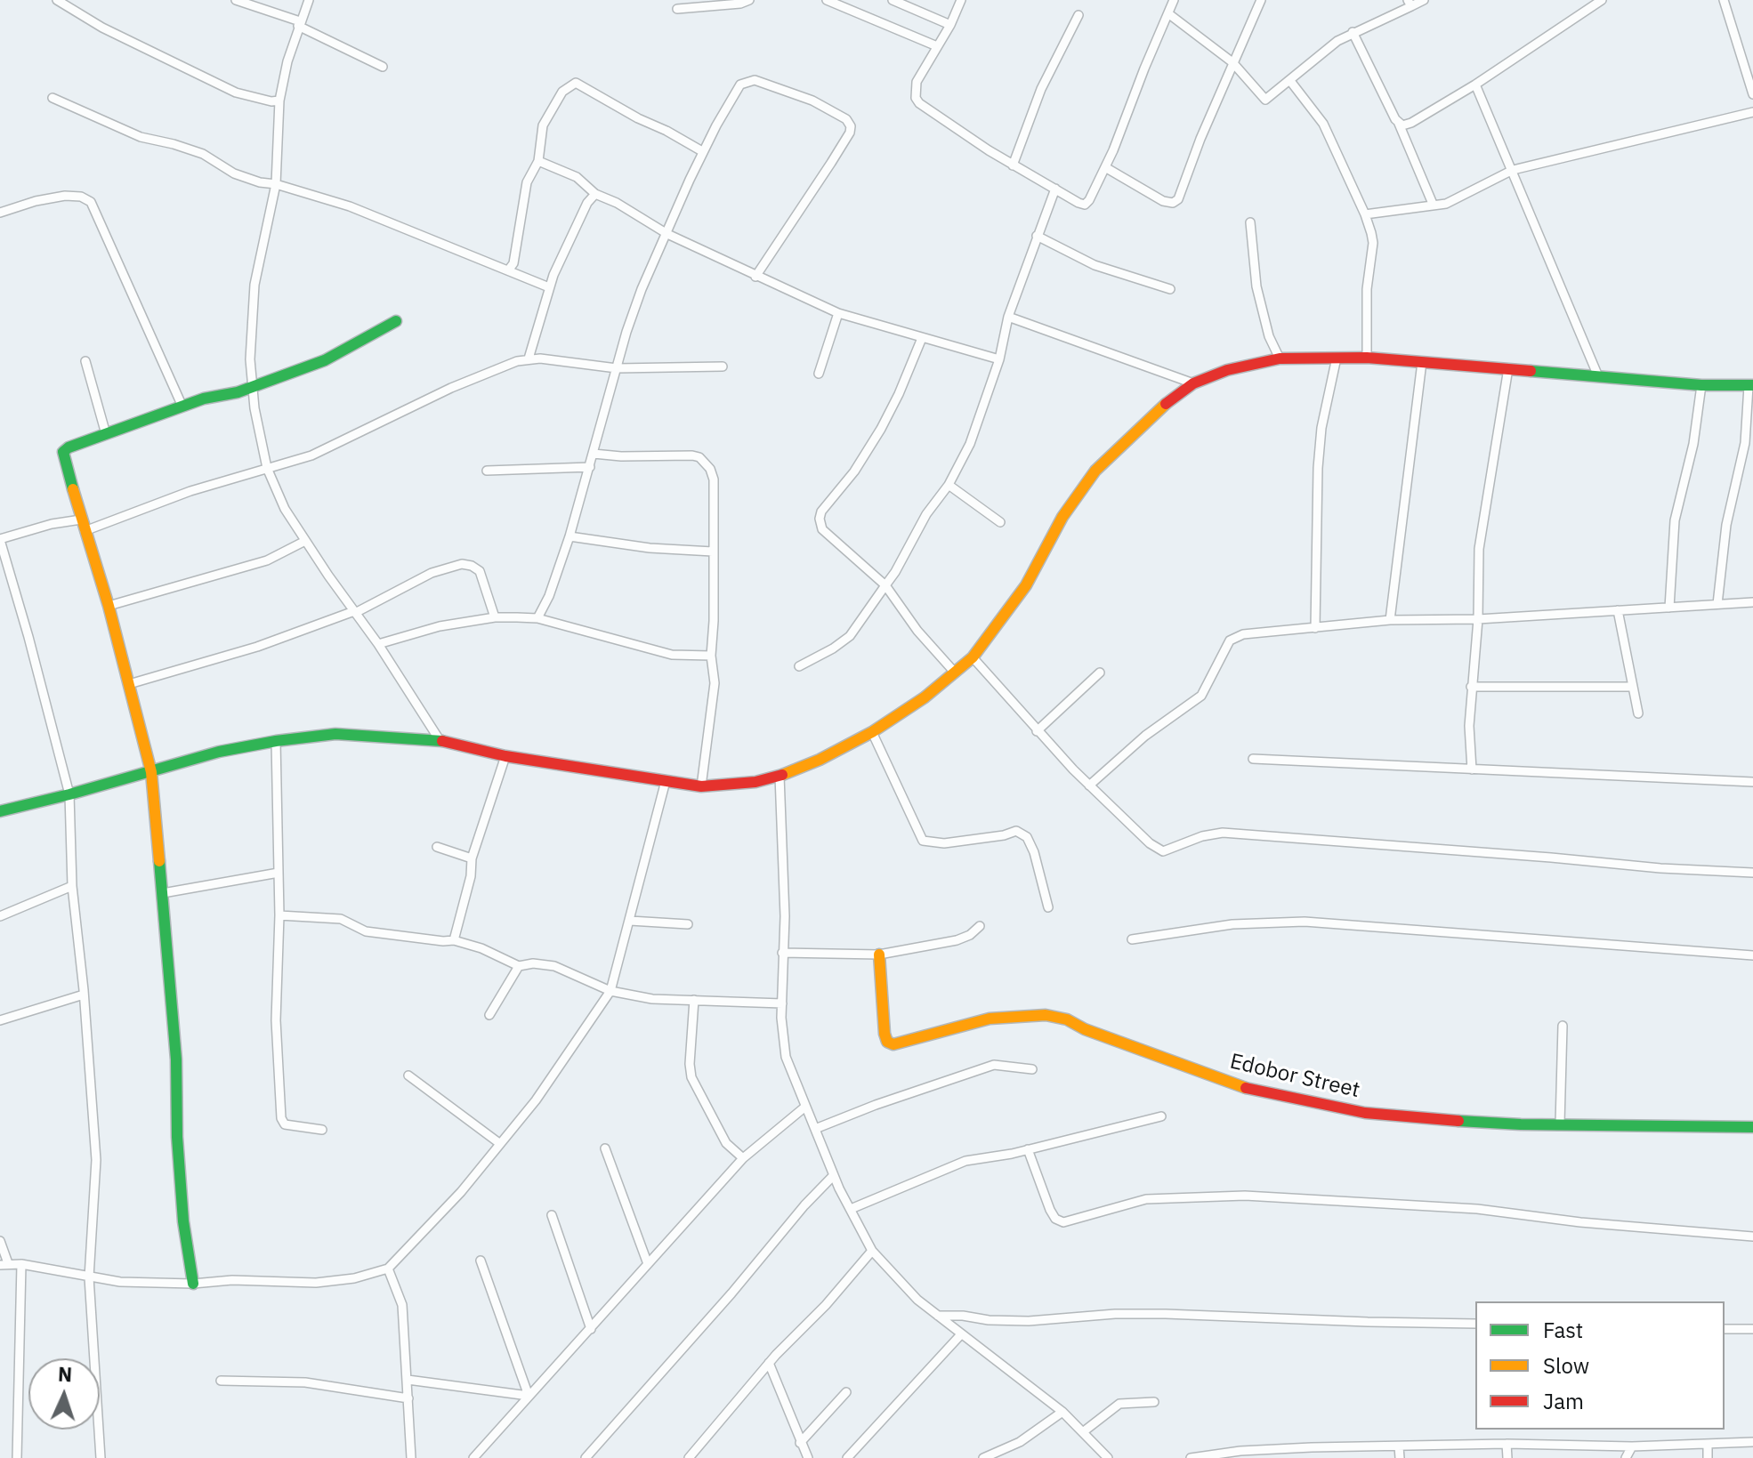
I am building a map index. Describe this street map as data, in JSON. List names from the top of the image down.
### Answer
{
  "streets": {
    "street": ["Edobor Street"]
  },
  "legend": ["Fast", "Slow", "Jam"],
  "north": "top"
}
